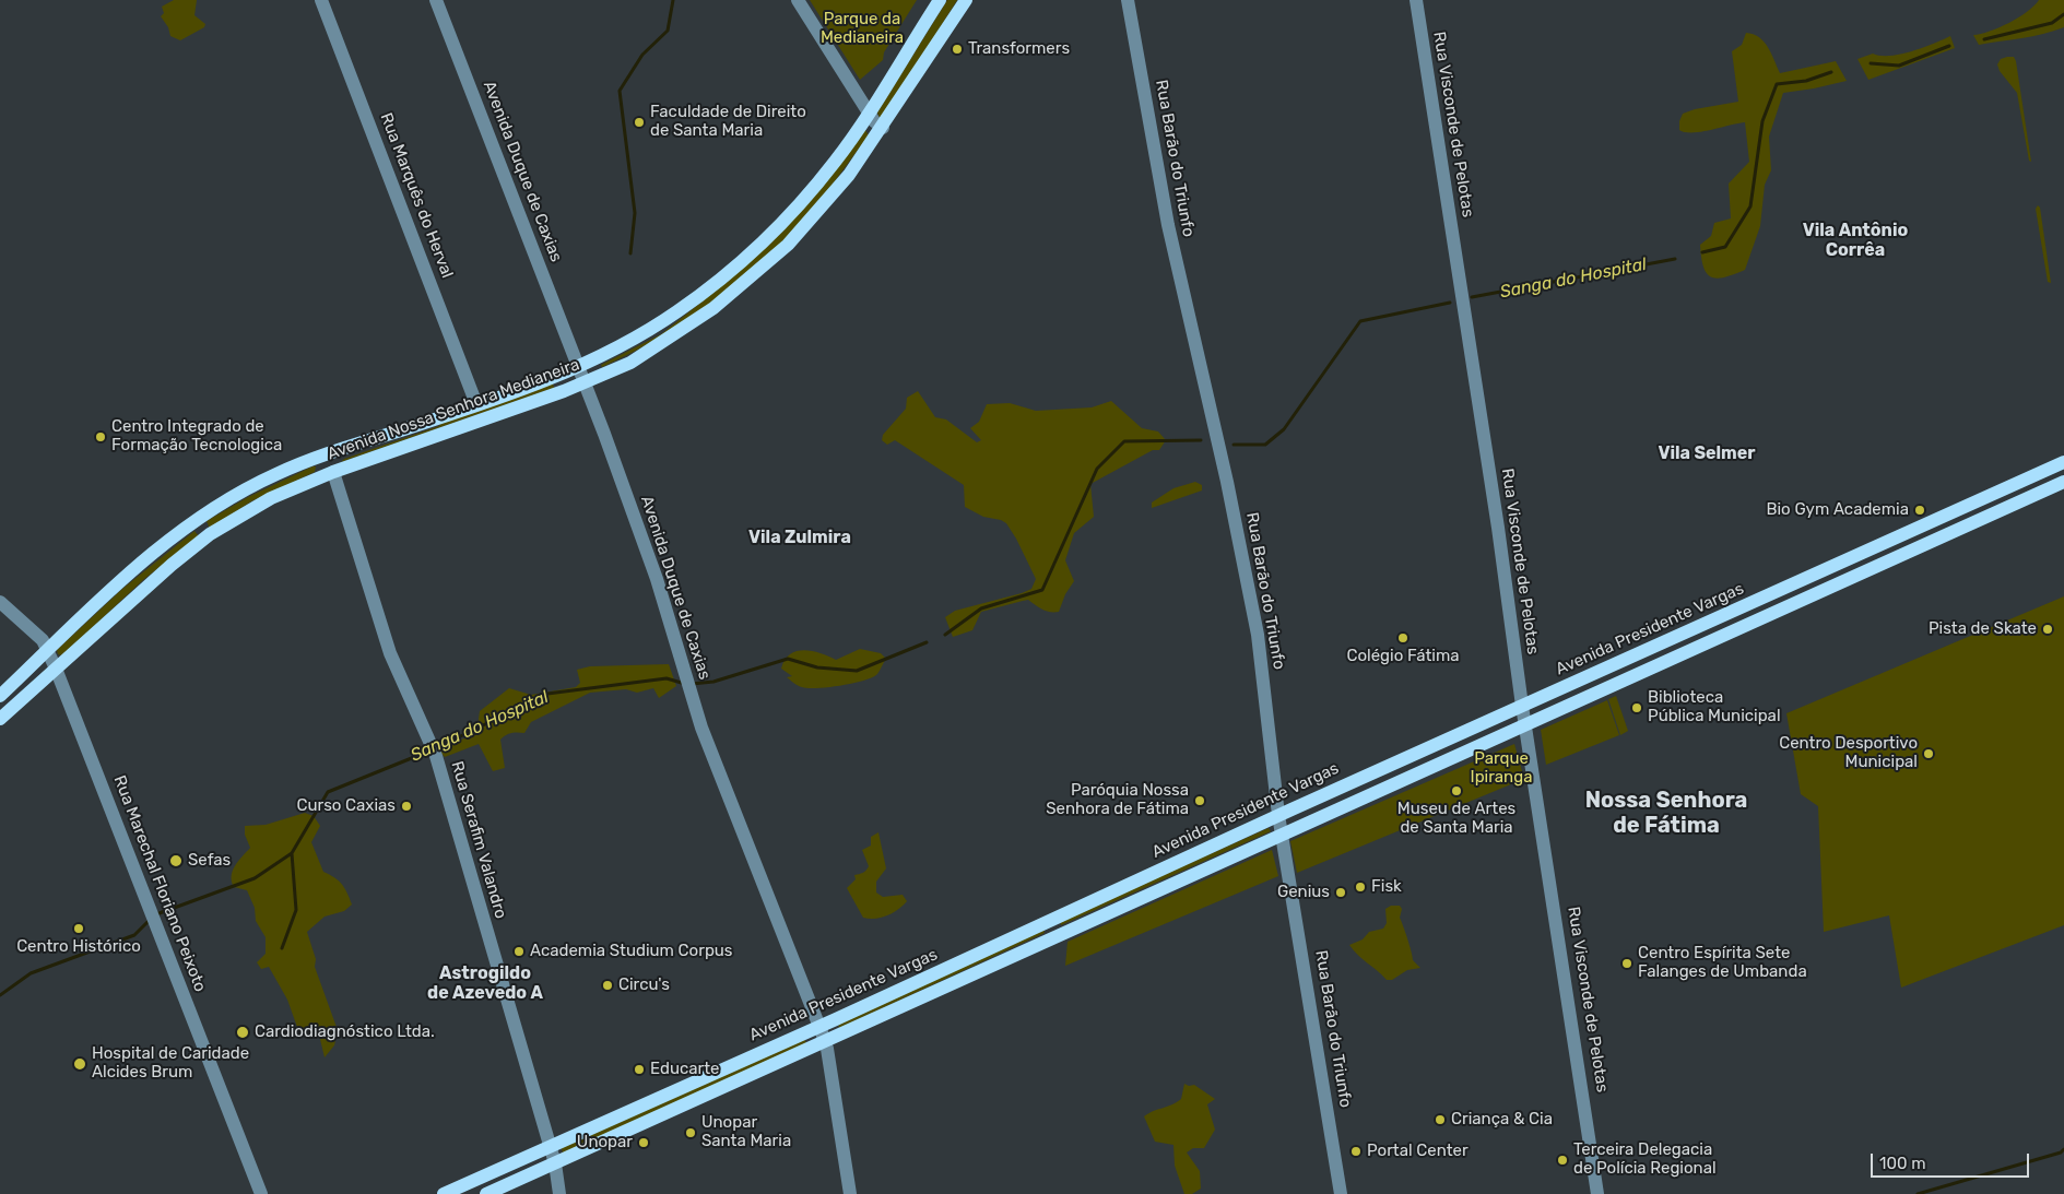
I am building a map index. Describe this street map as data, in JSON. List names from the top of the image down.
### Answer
{
  "streets": {
    "main road": ["Avenida Nossa Senhora Medianeira", "Avenida Presidente Vargas"],
    "street": [
      "Rua Visconde de Pelotas",
      "Rua Barão do Triunfo",
      "Avenida Duque de Caxias",
      "Rua Marquês do Herval",
      "Rua Serafim Valandro",
      "Rua Marechal Floriano Peixoto"
    ]
  },
  "crossings": [
    ["Rua Visconde de Pelotas", "Avenida Presidente Vargas"],
    ["Rua Barão do Triunfo", "Avenida Presidente Vargas"],
    ["Avenida Duque de Caxias", "Avenida Nossa Senhora Medianeira"],
    ["Avenida Duque de Caxias", "Avenida Presidente Vargas"],
    ["Rua Marquês do Herval", "Avenida Nossa Senhora Medianeira"],
    ["Avenida Nossa Senhora Medianeira", "Rua Serafim Valandro"],
    ["Avenida Nossa Senhora Medianeira", "Rua Marechal Floriano Peixoto"],
    ["Avenida Presidente Vargas", "Rua Serafim Valandro"]
  ],
  "districts": [
    "Vila Antônio Corrêa",
    "Vila Selmer",
    "Vila Zulmira",
    "Nossa Senhora de Fátima",
    "Astrogildo de Azevedo A"
  ],
  "water": ["Sanga do Hospital"],
  "parks": ["Parque da Medianeira", "Parque Ipiranga"],
  "places": [
    "Transformers",
    "Faculdade de Direito de Santa Maria",
    "Centro Integrado de Formação Tecnologica",
    "Bio Gym Academia",
    "Pista de Skate",
    "Colégio Fátima",
    "Biblioteca Pública Municipal",
    "Centro Desportivo Municipal",
    "Museu de Artes de Santa Maria",
    "Paróquia Nossa Senhora de Fátima",
    "Curso Caxias",
    "Sefas",
    "Fisk",
    "Genius",
    "Centro Histórico",
    "Academia Studium Corpus",
    "Centro Espírita Sete Falanges de Umbanda",
    "Circu's",
    "Cardiodiagnóstico Ltda.",
    "Hospital de Caridade Alcides Brum",
    "Educarte",
    "Criança & Cia",
    "Unopar Santa Maria",
    "Unopar",
    "Portal Center",
    "Terceira Delegacia de Polícia Regional"
  ],
  "scale_bar": "100 m"
}
